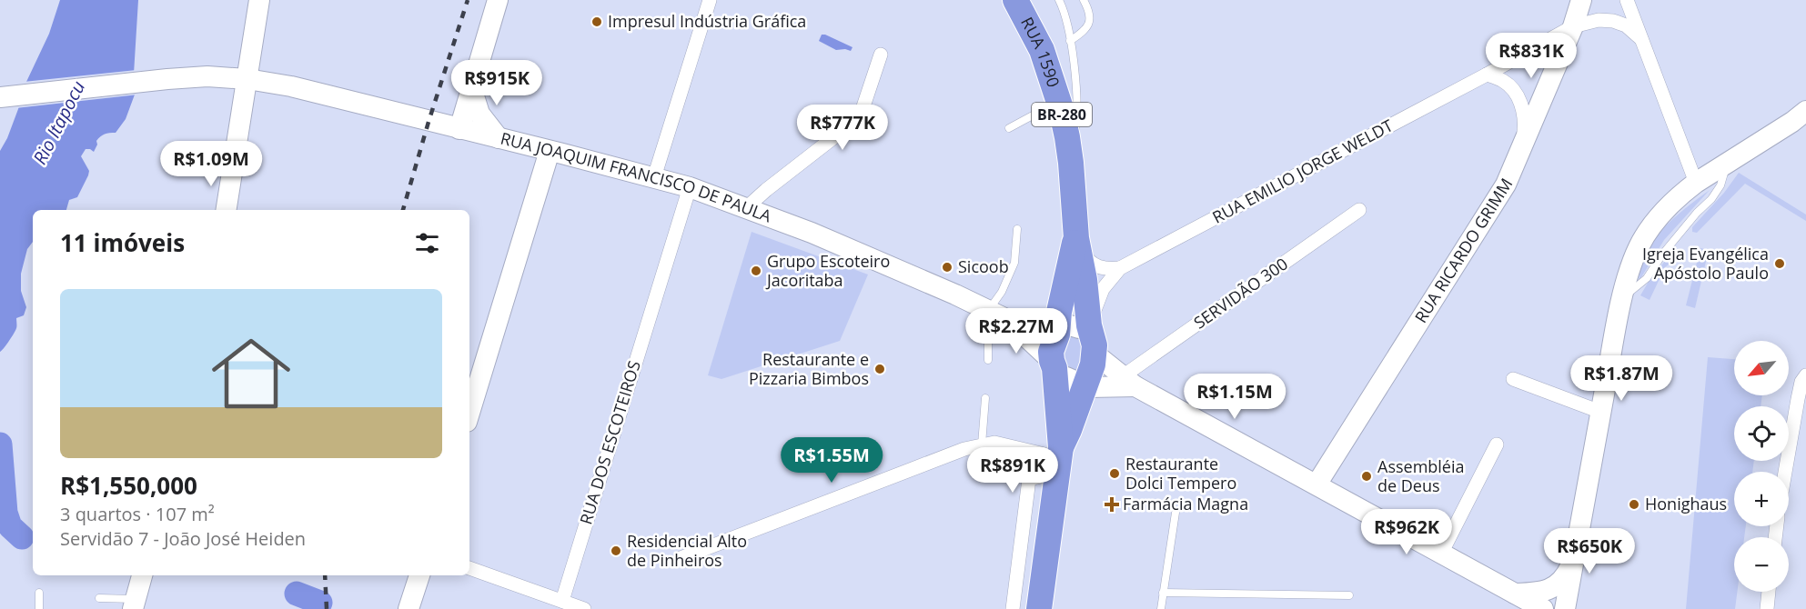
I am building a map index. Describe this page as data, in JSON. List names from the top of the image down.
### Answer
{
  "streets": {
    "highway": ["RUA 1590", "BR-280"],
    "street": [
      "RUA EMILIO JORGE WELDT",
      "RUA JOAQUIM FRANCISCO DE PAULA",
      "RUA RICARDO GRIMM",
      "SERVIDÃO 300",
      "RUA DOS ESCOTEIROS"
    ]
  },
  "crossings": [
    ["RUA 1590", "BR-280"],
    ["BR-280", "RUA EMILIO JORGE WELDT"],
    ["BR-280", "RUA JOAQUIM FRANCISCO DE PAULA"],
    ["RUA EMILIO JORGE WELDT", "RUA JOAQUIM FRANCISCO DE PAULA"],
    ["RUA EMILIO JORGE WELDT", "RUA RICARDO GRIMM"],
    ["RUA JOAQUIM FRANCISCO DE PAULA", "RUA RICARDO GRIMM"],
    ["RUA JOAQUIM FRANCISCO DE PAULA", "SERVIDÃO 300"],
    ["RUA JOAQUIM FRANCISCO DE PAULA", "RUA DOS ESCOTEIROS"]
  ],
  "water": ["Rio Itapocu"],
  "places": {
    "other": [
      "Impresul Indústria Gráfica",
      "Igreja Evangélica Apóstolo Paulo",
      "Sicoob",
      "Grupo Escoteiro Jacoritaba",
      "Restaurante e Pizzaria Bimbos",
      "Restaurante Dolci Tempero",
      "Assembléia de Deus",
      "Honighaus",
      "Residencial Alto de Pinheiros"
    ],
    "health": ["Farmácia Magna"]
  },
  "north": "bottom left",
  "page": {
    "price": [
      "R$831K",
      "R$915K",
      "R$777K",
      "R$1.09M",
      "R$2.27M",
      "R$1.87M",
      "R$1.15M",
      "R$1.55M",
      "R$891K",
      "R$962K",
      "R$650K"
    ],
    "heading": "11 imóveis",
    "list": [
      {
        "name": "R$1,550,000",
        "note": "3 quartos · 107 m² · Servidão 7 - João José Heiden"
      }
    ],
    "map_buttons": ["+", "−"]
  }
}
